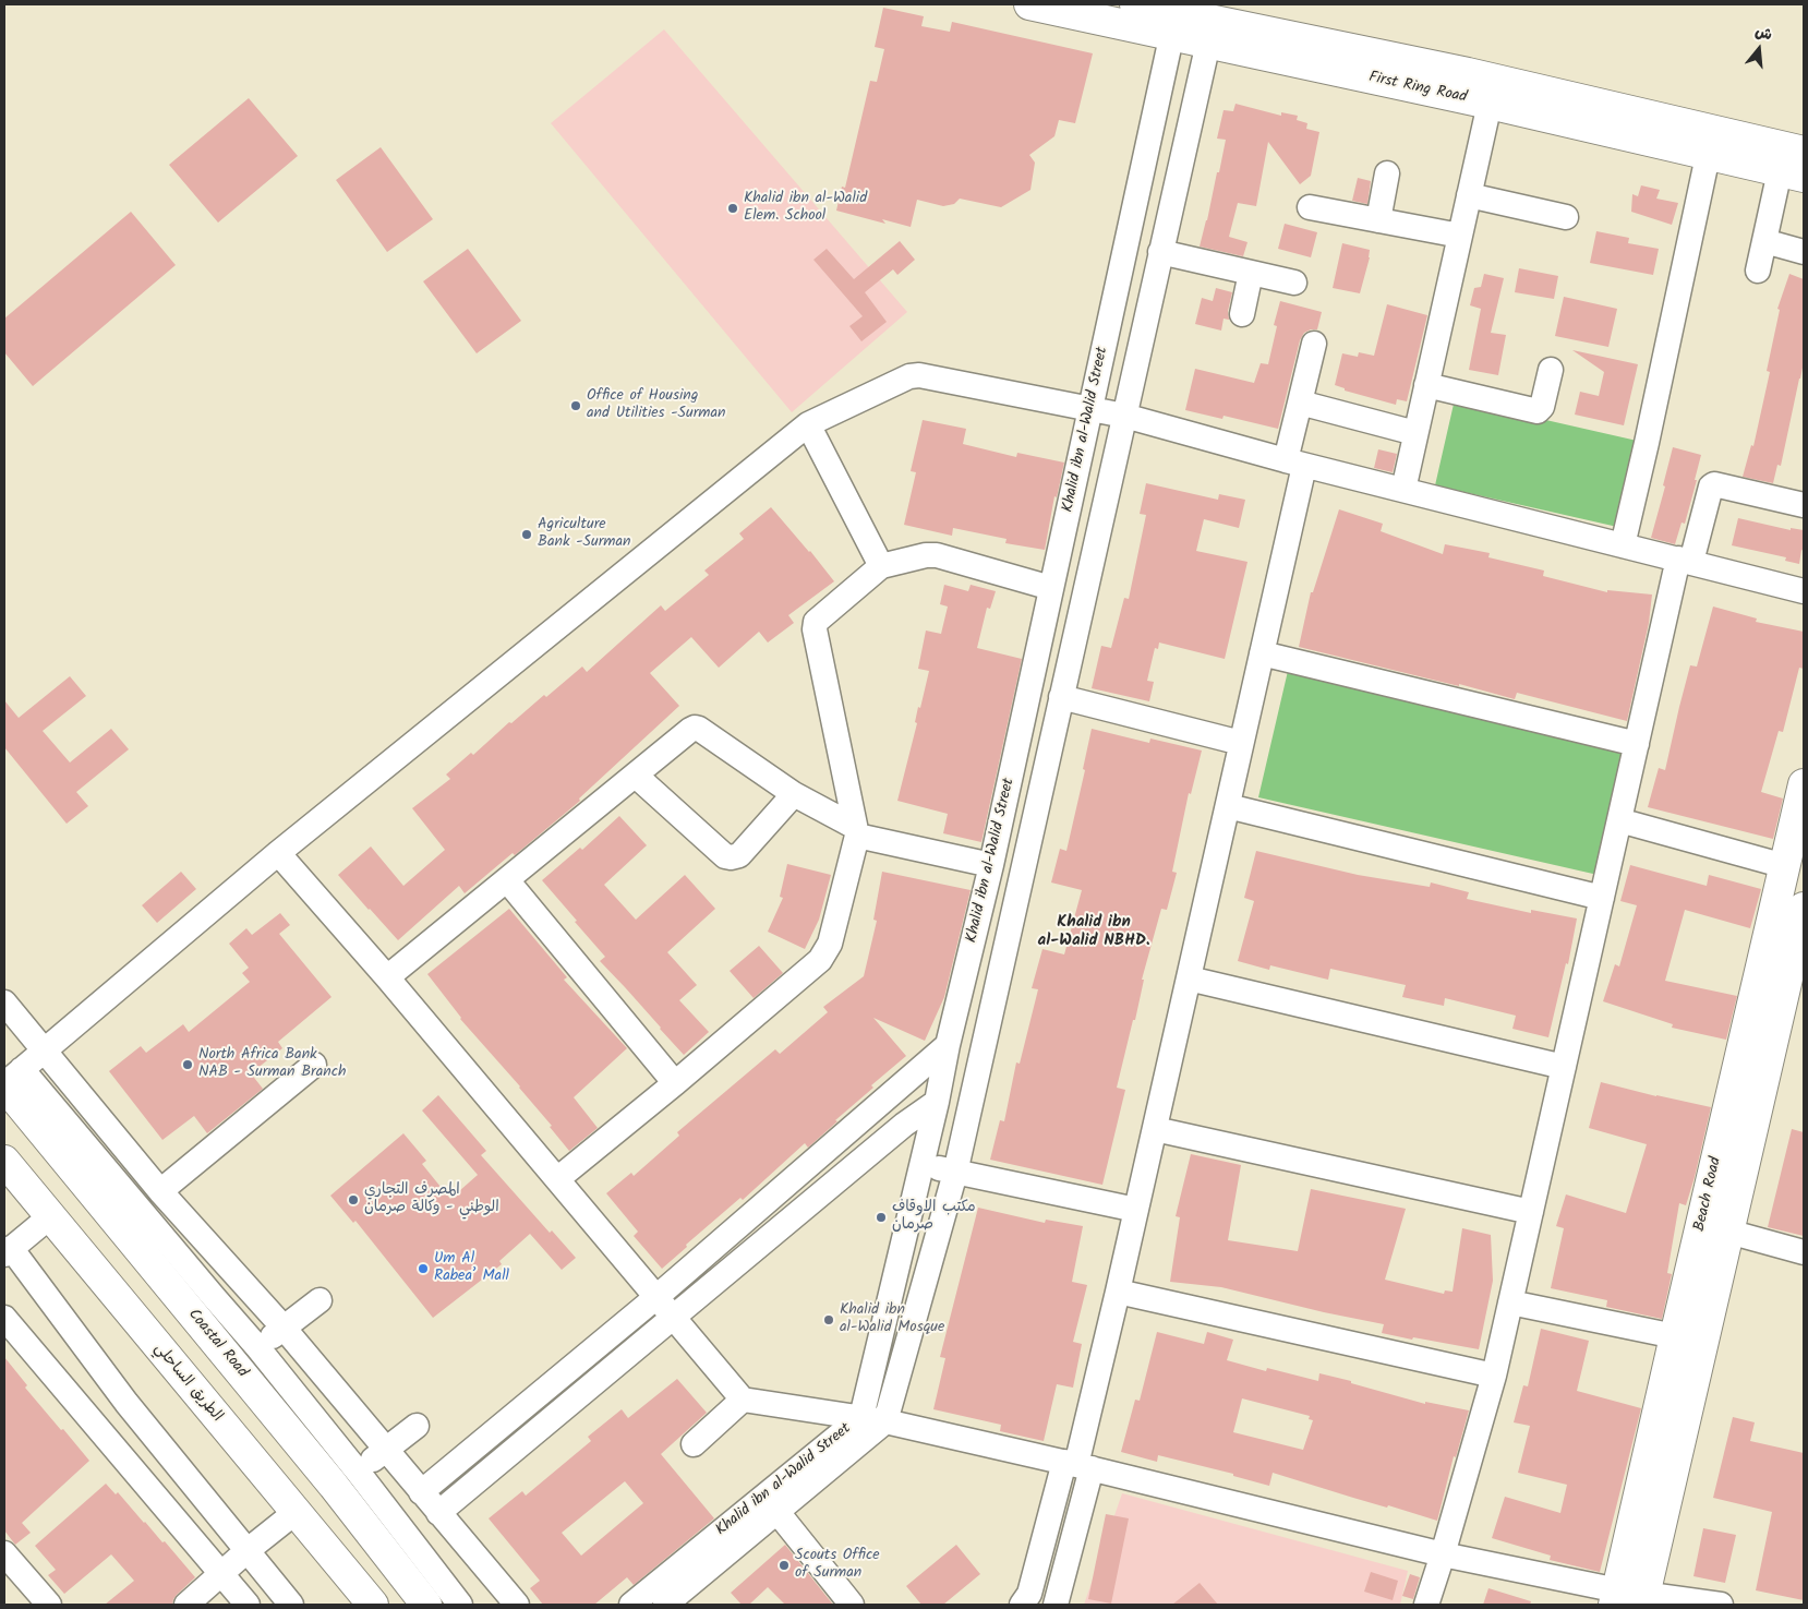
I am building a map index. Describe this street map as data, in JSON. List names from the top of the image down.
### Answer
{
  "streets": {
    "main road": [
      "First Ring Road",
      "Beach Road",
      "Coastal Road",
      "الطريق الساحلي"
    ],
    "street": ["Khalid ibn al-Walid Street"]
  },
  "crossings": [
    ["First Ring Road", "Khalid ibn al-Walid Street"]
  ],
  "districts": ["Khalid ibn al-Walid NBHD."],
  "places": [
    "Khalid ibn al-Walid Elem. School",
    "Office of Housing and Utilities -Surman",
    "Agriculture Bank -Surman",
    "North Africa Bank NAB - Surman Branch",
    "المصرف التجاري الوطني - وكالة صرمان",
    "مكتب الاوقاف صرمان",
    "Um Al Rabea’ Mall",
    "Khalid ibn al-Walid Mosque",
    "Scouts Office of Surman"
  ],
  "north": "top"
}
